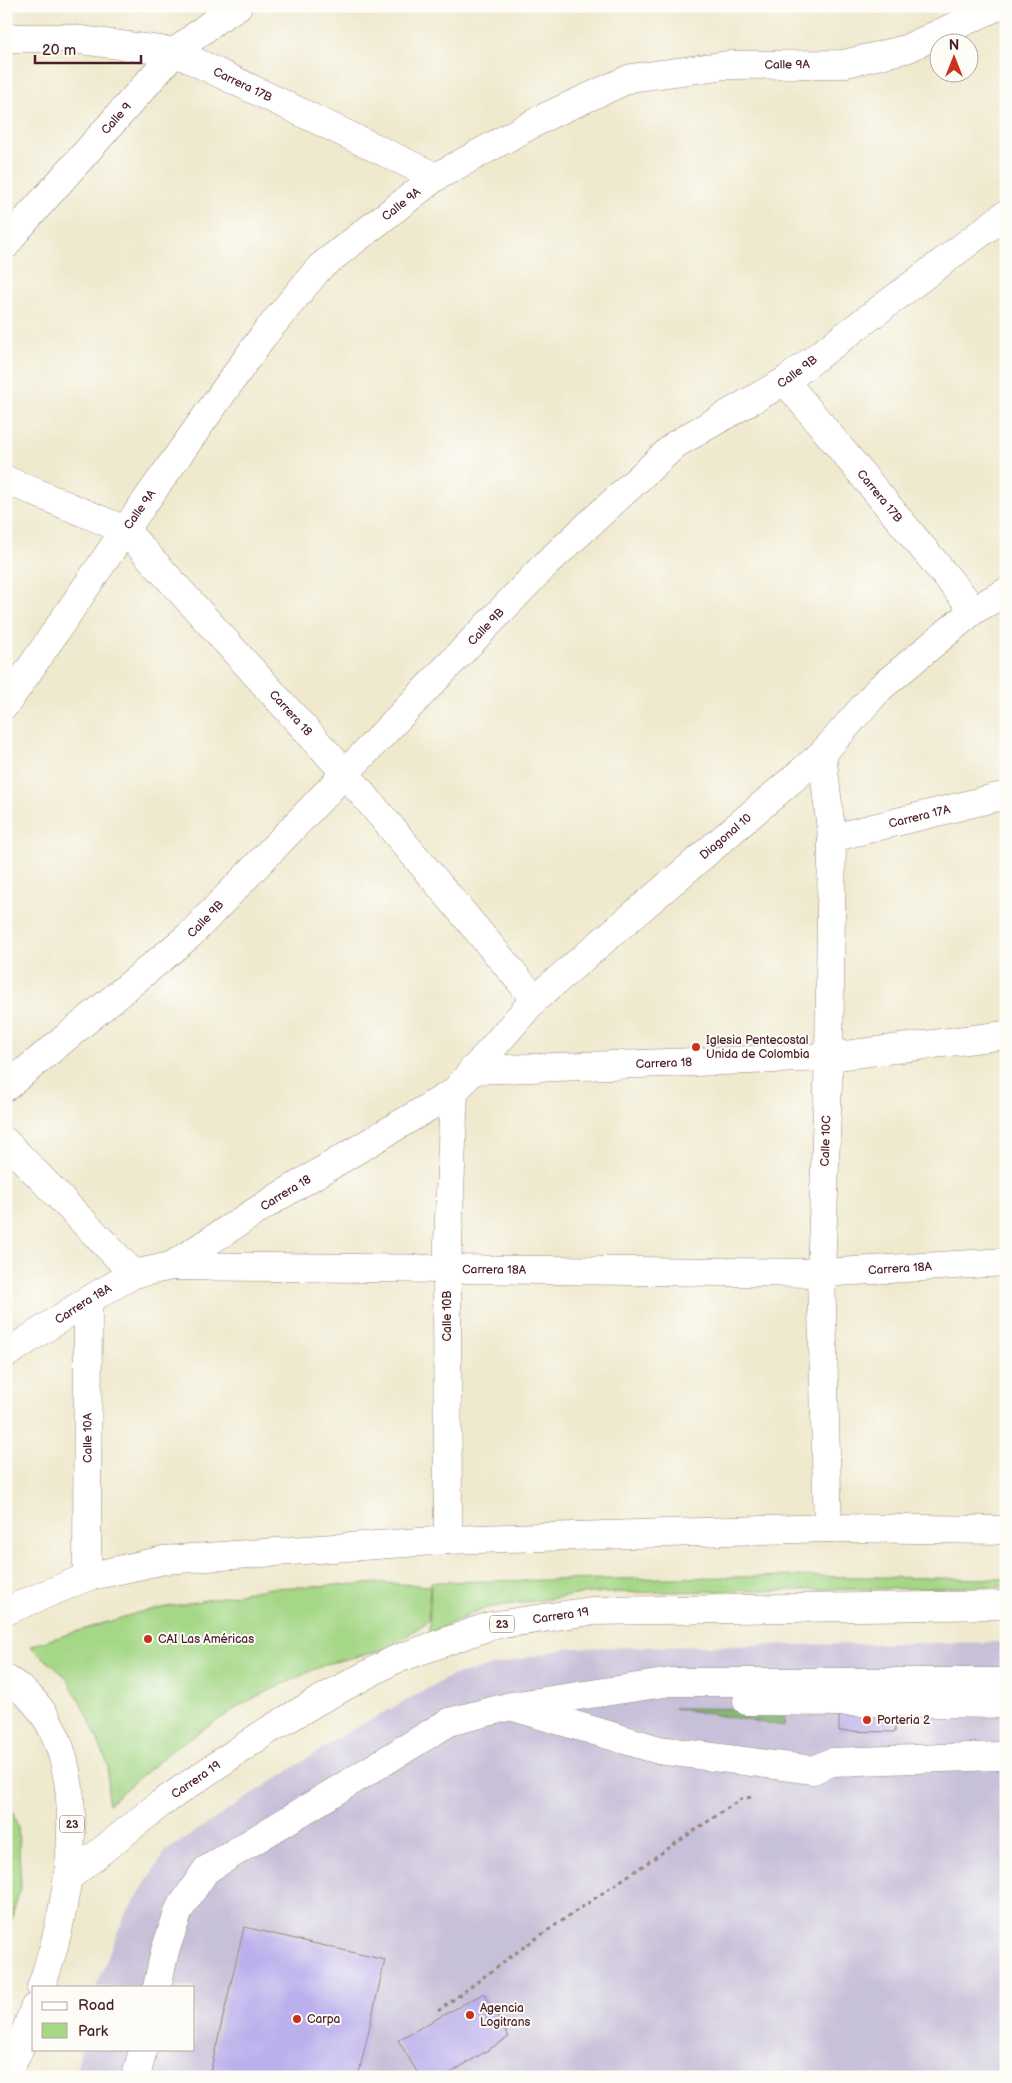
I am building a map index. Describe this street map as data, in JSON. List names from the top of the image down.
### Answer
{
  "streets": {
    "street": [
      "Calle 9A",
      "Carrera 17B",
      "Calle 9",
      "Calle 9B",
      "Carrera 18",
      "Carrera 17A",
      "Diagonal 10",
      "Calle 10C",
      "Carrera 18A",
      "Calle 10B",
      "Calle 10A",
      "Carrera 19",
      "23"
    ]
  },
  "crossings": [
    ["Calle 9A", "Carrera 17B"],
    ["Calle 9A", "Carrera 18"],
    ["Carrera 17B", "Calle 9"],
    ["Carrera 17B", "Calle 9B"],
    ["Carrera 17B", "Diagonal 10"],
    ["Calle 9B", "Carrera 18"],
    ["Carrera 18", "Diagonal 10"],
    ["Carrera 18", "Calle 10C"],
    ["Carrera 18", "Carrera 18A"],
    ["Carrera 18", "Calle 10B"],
    ["Carrera 17A", "Calle 10C"],
    ["Diagonal 10", "Calle 10C"],
    ["Diagonal 10", "Calle 10B"],
    ["Calle 10C", "Carrera 18A"],
    ["Carrera 18A", "Calle 10B"],
    ["Carrera 18A", "Calle 10A"],
    ["Carrera 19", "23"]
  ],
  "places": [
    "Iglesia Pentecostal Unida de Colombia",
    "CAI Las Américas",
    "Porteria 2",
    "Agencia Logitrans",
    "Carpa"
  ],
  "legend": ["Road", "Park"],
  "scale_bar": "20 m",
  "north": "top"
}
